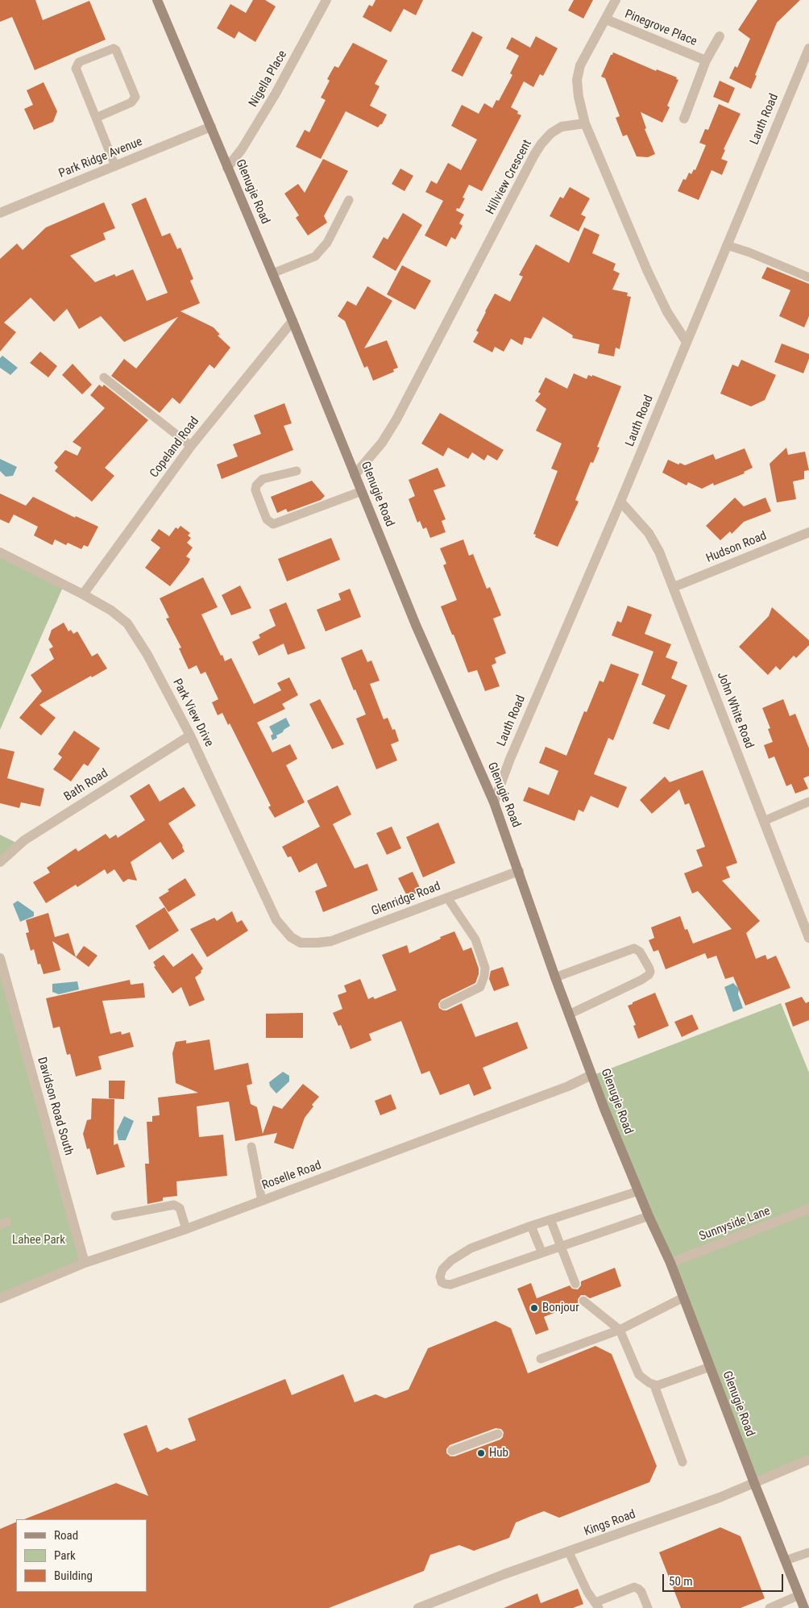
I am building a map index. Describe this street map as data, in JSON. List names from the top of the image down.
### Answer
{
  "streets": {
    "street": [
      "Pinegrove Place",
      "Nigella Place",
      "Lauth Road",
      "Park Ridge Avenue",
      "Hillview Crescent",
      "Glenugie Road",
      "Copeland Road",
      "Hudson Road",
      "John White Road",
      "Park View Drive",
      "Bath Road",
      "Glenridge Road",
      "Davidson Road South",
      "Roselle Road",
      "Sunnyside Lane",
      "Kings Road"
    ]
  },
  "crossings": [
    ["Pinegrove Place", "Hillview Crescent"],
    ["Nigella Place", "Glenugie Road"],
    ["Lauth Road", "Glenugie Road"],
    ["Lauth Road", "John White Road"],
    ["Park Ridge Avenue", "Glenugie Road"],
    ["Hillview Crescent", "Glenugie Road"],
    ["Glenugie Road", "Copeland Road"],
    ["Glenugie Road", "Glenridge Road"],
    ["Glenugie Road", "Roselle Road"],
    ["Glenugie Road", "Sunnyside Lane"],
    ["Glenugie Road", "Kings Road"],
    ["Copeland Road", "Park View Drive"],
    ["Hudson Road", "John White Road"],
    ["Park View Drive", "Bath Road"],
    ["Park View Drive", "Glenridge Road"],
    ["Davidson Road South", "Roselle Road"]
  ],
  "parks": ["Lahee Park"],
  "places": ["Bonjour", "Hub"],
  "legend": ["Road", "Park", "Building"],
  "scale_bar": "50 m"
}
